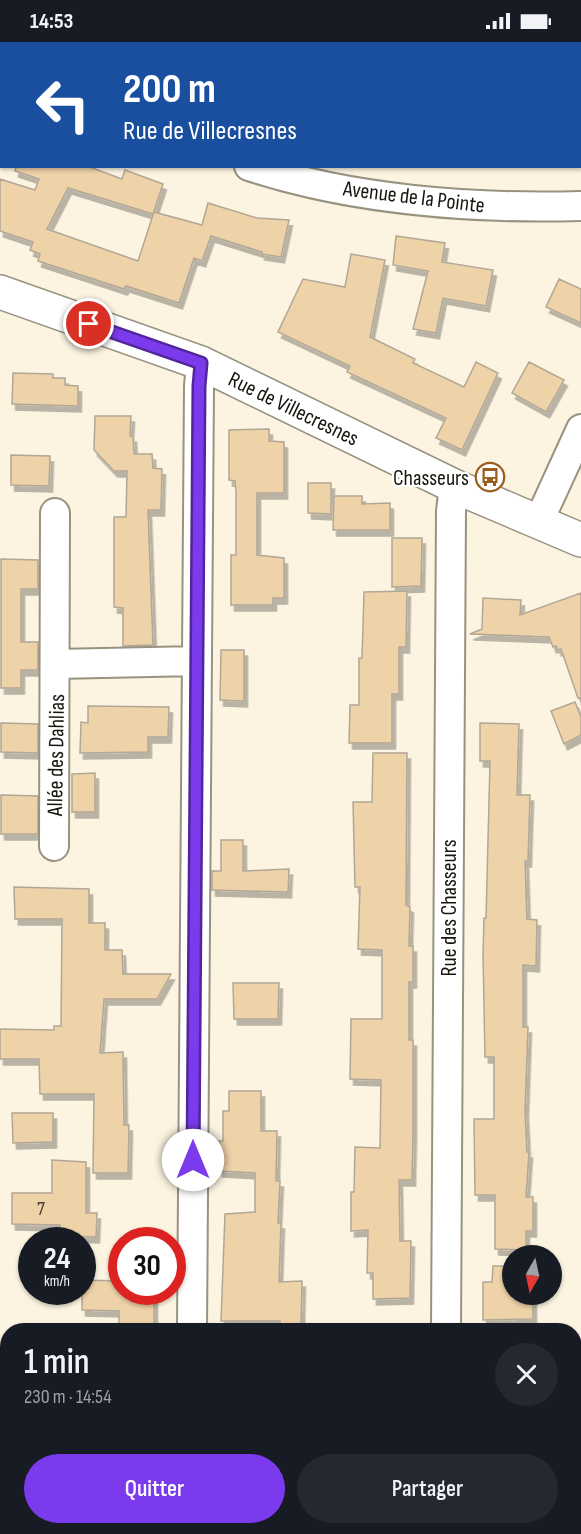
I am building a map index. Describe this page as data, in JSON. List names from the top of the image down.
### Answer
{
  "streets": {
    "street": [
      "Avenue de la Pointe",
      "Rue de Villecresnes",
      "Allée des Dahlias",
      "Rue des Chasseurs"
    ]
  },
  "crossings": [
    ["Rue de Villecresnes", "Rue des Chasseurs"]
  ],
  "places": {
    "bus stop": ["Chasseurs"]
  },
  "house_numbers": ["7"],
  "north": "bottom",
  "page": {
    "status": "14:53",
    "turn": ["200 m", "Rue de Villecresnes"],
    "speed": "24 km/h",
    "limit": "30",
    "heading": ["1 min", "230 m · 14:54"],
    "buttons": ["Quitter", "Partager"]
  }
}
